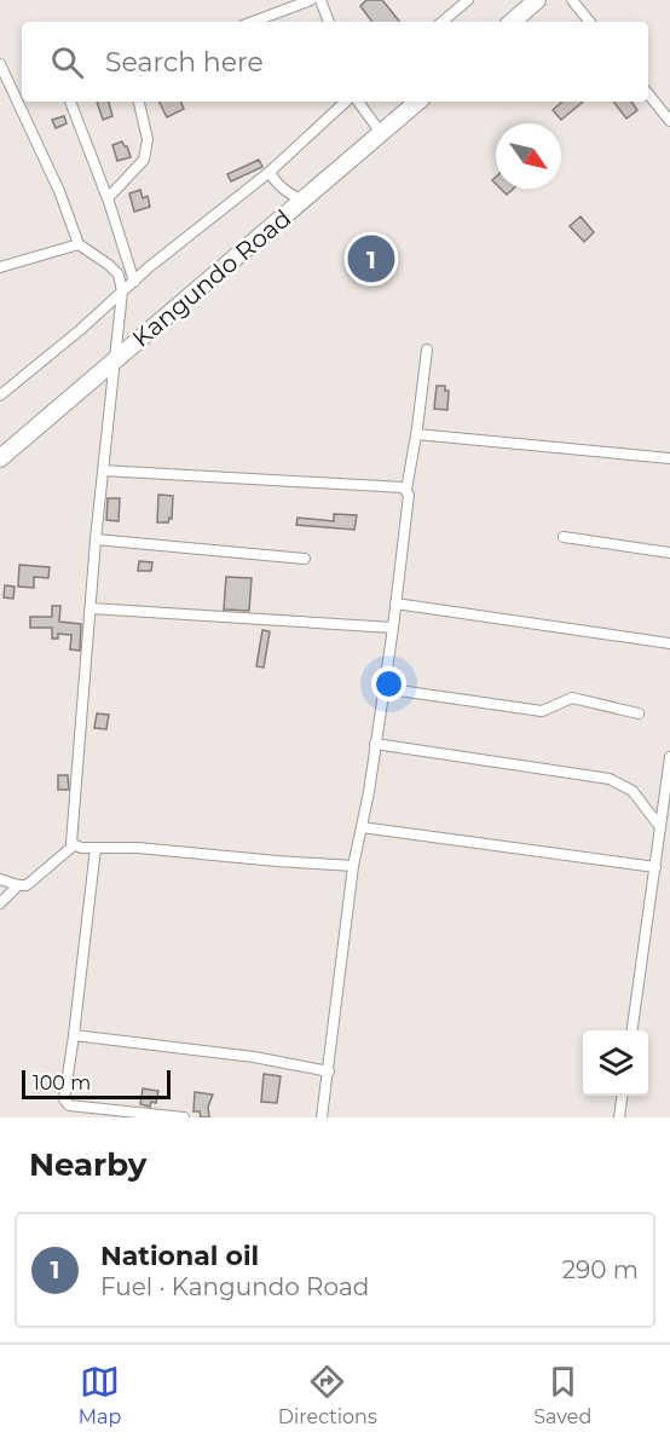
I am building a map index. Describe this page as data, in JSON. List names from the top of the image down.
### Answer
{
  "streets": {
    "highway": ["Kangundo Road"]
  },
  "scale_bar": "100 m",
  "north": "bottom right",
  "page": {
    "search": "Search here",
    "pins": "1",
    "scale": "100 m",
    "heading": "Nearby",
    "list": [
      {
        "mark": "1",
        "name": "National oil",
        "note": "Fuel · Kangundo Road",
        "value": "290 m"
      }
    ],
    "nav": ["Map", "Directions", "Saved"]
  }
}
